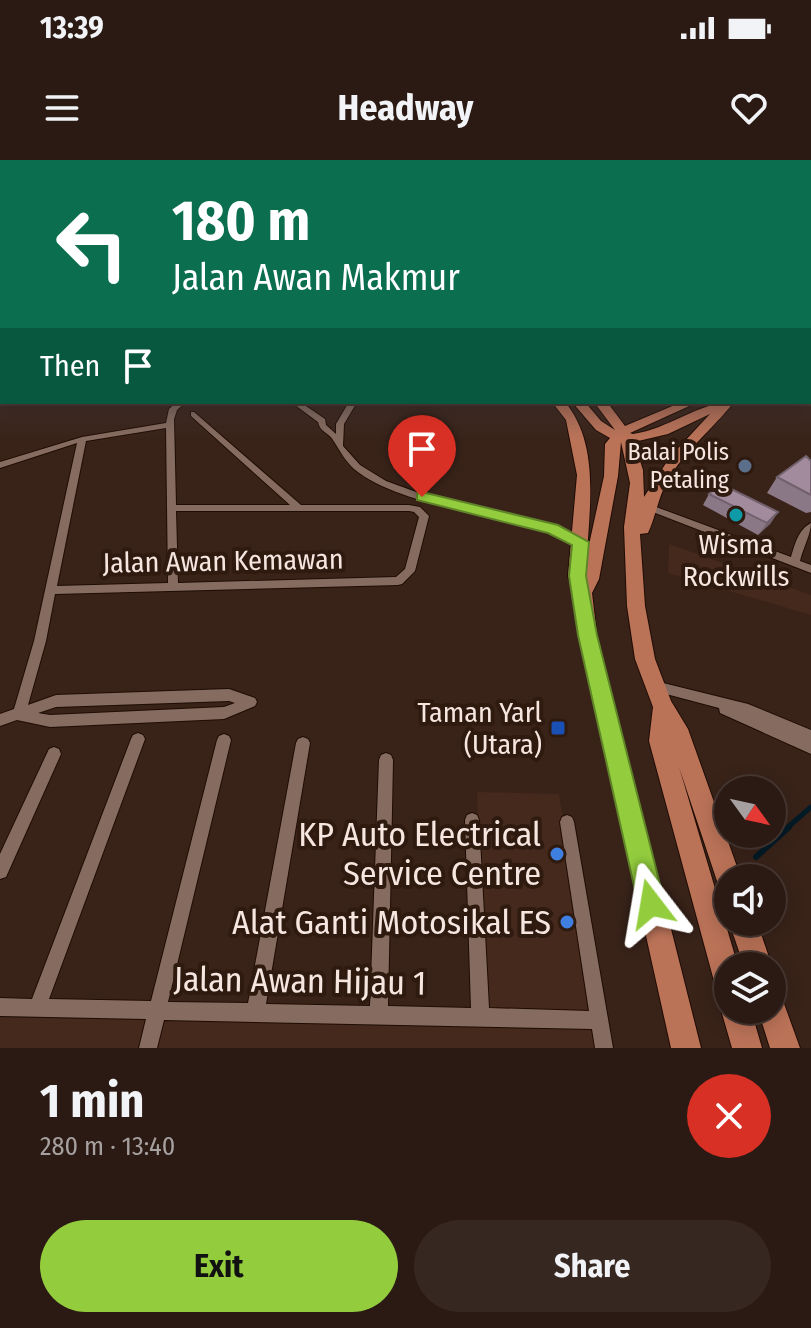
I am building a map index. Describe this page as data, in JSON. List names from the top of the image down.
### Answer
{
  "streets": {
    "street": ["Jalan Awan Kemawan", "Jalan Awan Hijau 1"]
  },
  "places": {
    "other": [
      "Balai Polis Petaling",
      "Wisma Rockwills",
      "KP Auto Electrical Service Centre",
      "Alat Ganti Motosikal ES"
    ],
    "transit": ["Taman Yarl (Utara)"]
  },
  "north": "bottom right",
  "page": {
    "status": "13:39",
    "header": "Headway",
    "turn": ["180 m", "Jalan Awan Makmur"],
    "then": "Then",
    "heading": ["1 min", "280 m · 13:40"],
    "buttons": ["Exit", "Share"]
  }
}
